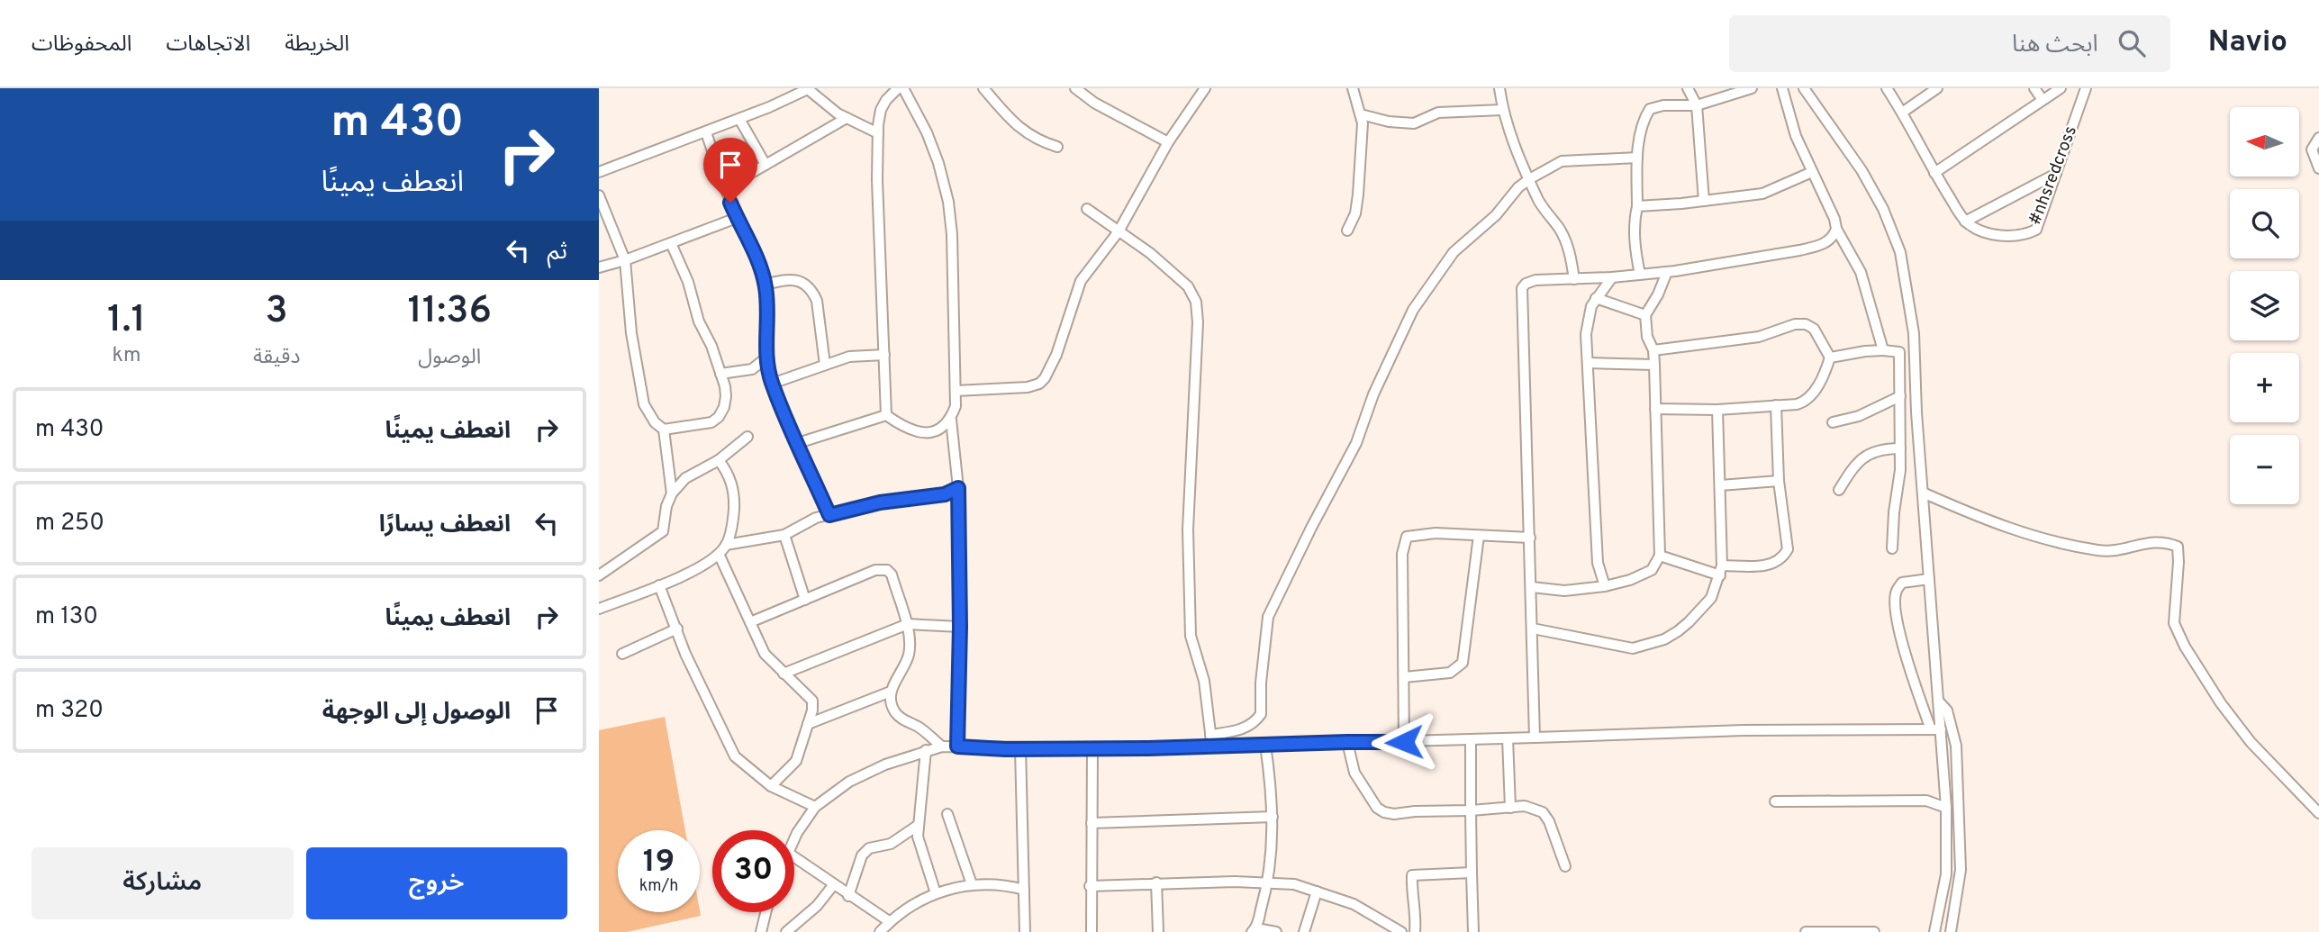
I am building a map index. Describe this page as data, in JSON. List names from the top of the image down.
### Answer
{
  "streets": {
    "street": ["#nhsredcross"]
  },
  "north": "left",
  "page": {
    "header": "Navio",
    "search": "ابحث هنا",
    "nav": ["الخريطة", "الاتجاهات", "المحفوظات"],
    "turn": ["430 m", "انعطف يمينًا"],
    "map_buttons": ["+", "−"],
    "then": "ثم",
    "eta": [
      "11:36",
      "الوصول",
      "3",
      "دقيقة",
      "1.1",
      "km"
    ],
    "list": [
      {
        "name": "انعطف يمينًا",
        "value": "430 m"
      },
      {
        "name": "انعطف يسارًا",
        "value": "250 m"
      },
      {
        "name": "انعطف يمينًا",
        "value": "130 m"
      },
      {
        "name": "الوصول إلى الوجهة",
        "value": "320 m"
      }
    ],
    "speed": "19 km/h",
    "limit": "30",
    "buttons": ["خروج", "مشاركة"]
  }
}
